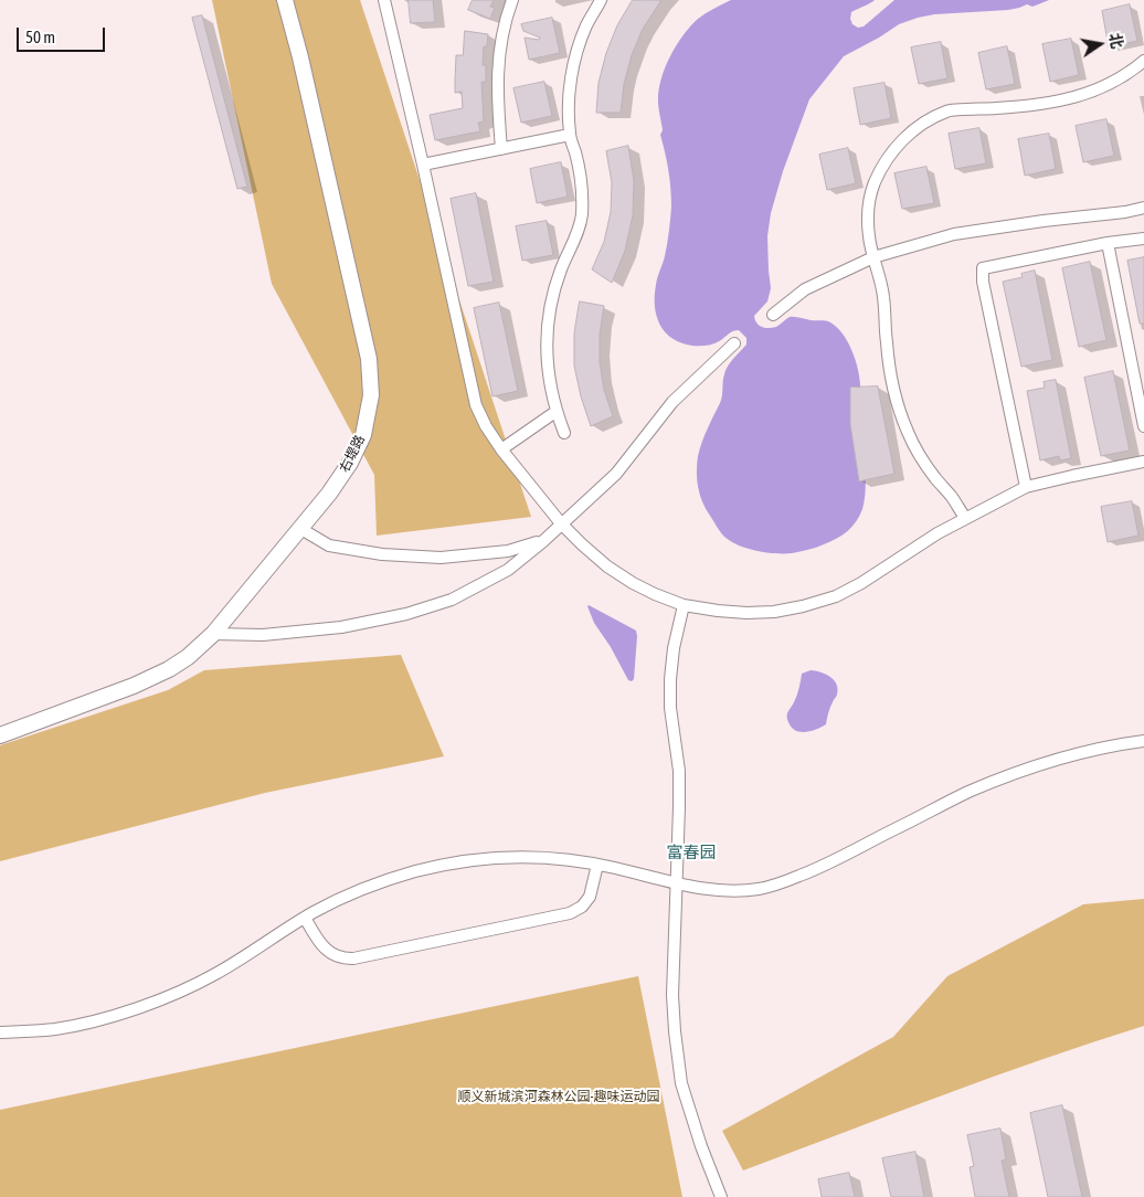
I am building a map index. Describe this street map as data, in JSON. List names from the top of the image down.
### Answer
{
  "streets": {
    "main road": ["右堤路"]
  },
  "districts": ["富春园"],
  "parks": ["顺义新城滨河森林公园-趣味运动园"],
  "scale_bar": "50 m",
  "north": "right"
}
